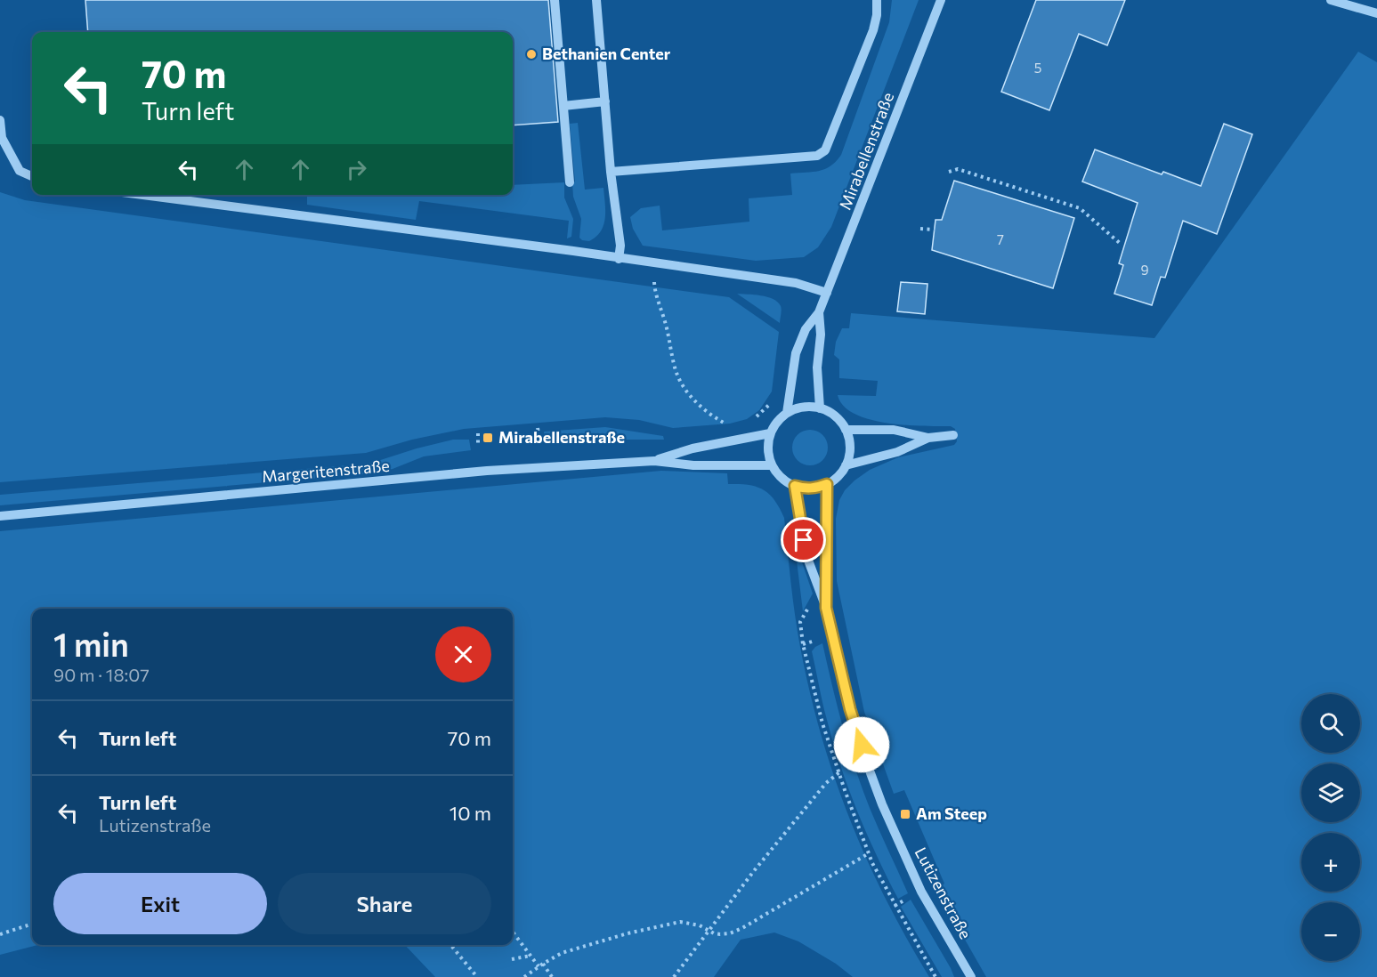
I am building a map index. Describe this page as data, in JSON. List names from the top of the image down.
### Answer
{
  "streets": {
    "street": ["Mirabellenstraße", "Margeritenstraße", "Lutizenstraße"]
  },
  "crossings": [
    ["Mirabellenstraße", "Margeritenstraße"],
    ["Mirabellenstraße", "Lutizenstraße"],
    ["Margeritenstraße", "Lutizenstraße"]
  ],
  "places": {
    "other": ["Bethanien Center"],
    "transit": ["Mirabellenstraße", "Am Steep"]
  },
  "house_numbers": ["5", "7", "9"],
  "page": {
    "turn": ["70 m", "Turn left"],
    "heading": ["1 min", "90 m · 18:07"],
    "map_buttons": ["+", "−"],
    "list": [
      {
        "name": "Turn left",
        "value": "70 m"
      },
      {
        "name": "Turn left",
        "note": "Lutizenstraße",
        "value": "10 m"
      }
    ],
    "buttons": ["Exit", "Share"]
  }
}
